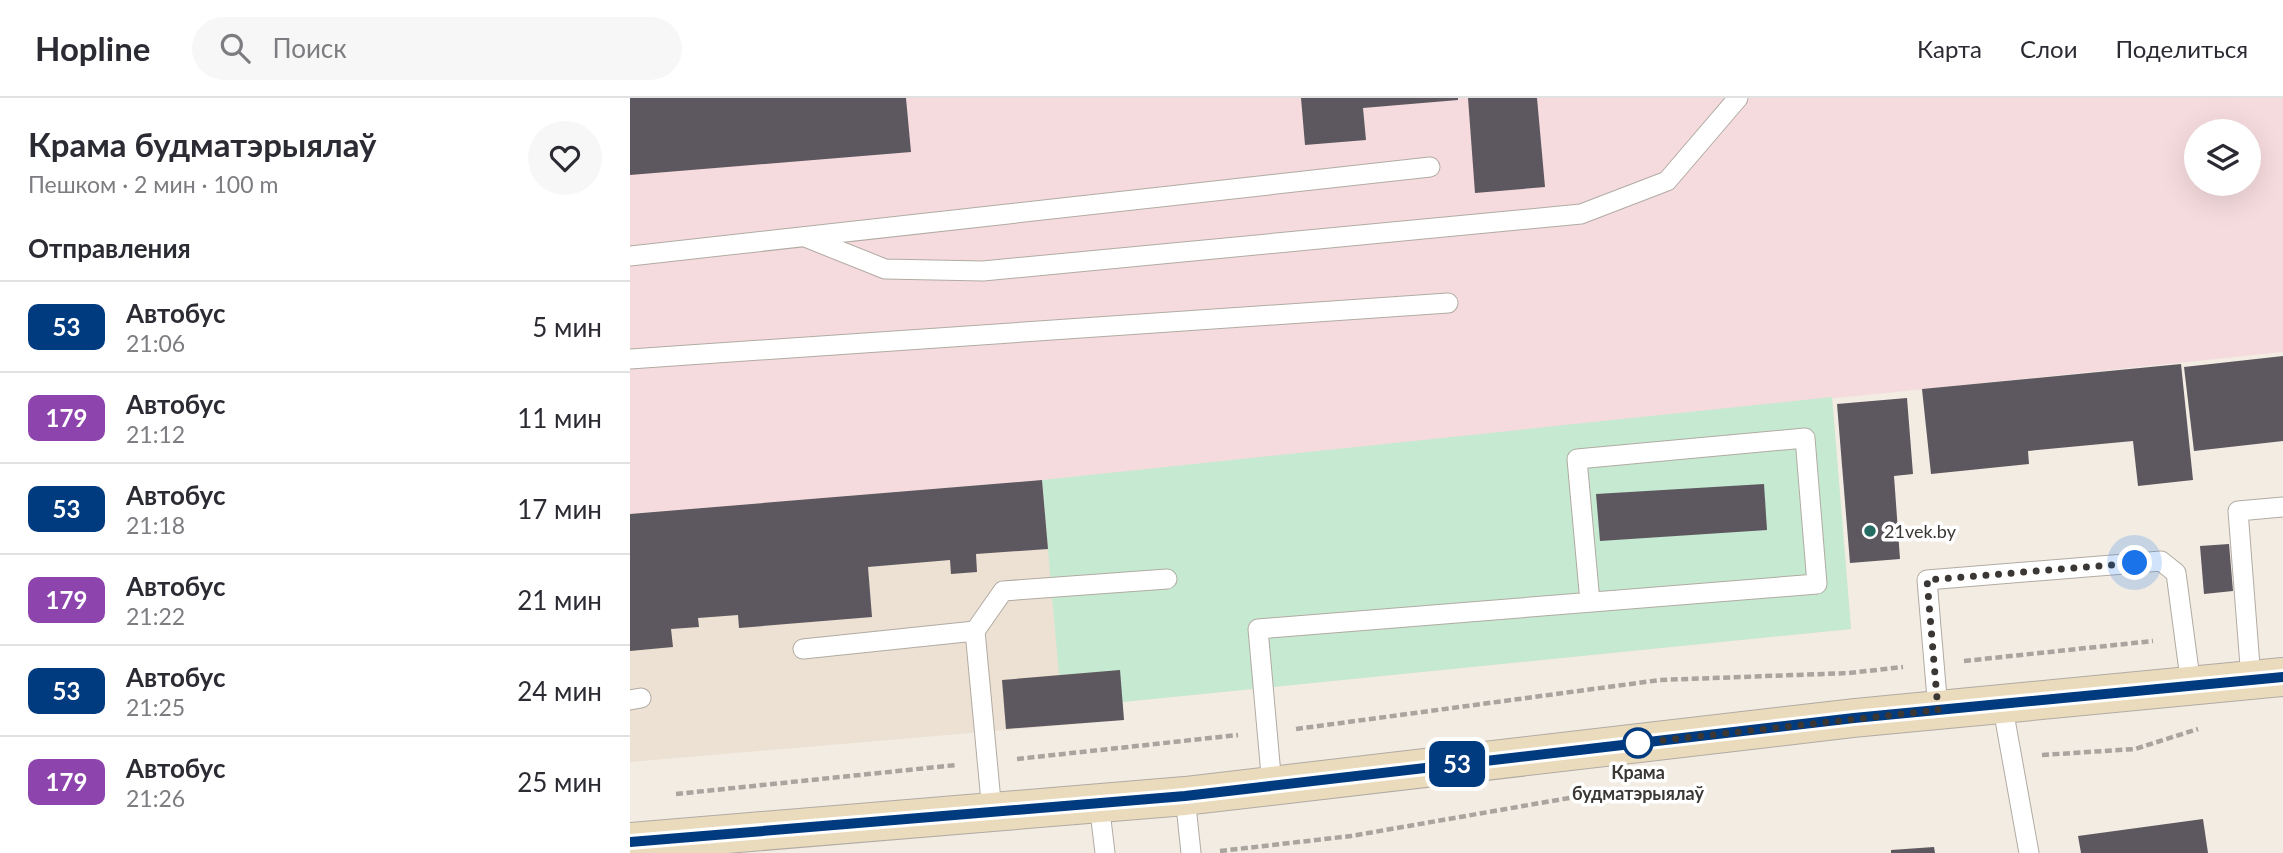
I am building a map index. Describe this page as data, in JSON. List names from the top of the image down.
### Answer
{
  "places": ["21vek.by", "Крама будматэрыялаў"],
  "lines": ["bus line 53"],
  "page": {
    "header": "Hopline",
    "search": "Поиск",
    "nav": ["Карта", "Слои", "Поделиться"],
    "heading": [
      ["Крама будматэрыялаў", "Пешком · 2 мин · 100 m"],
      "Отправления"
    ],
    "on_map": "53",
    "list": [
      {
        "mark": "53",
        "name": "Автобус",
        "note": "21:06",
        "value": "5 мин"
      },
      {
        "mark": "179",
        "name": "Автобус",
        "note": "21:12",
        "value": "11 мин"
      },
      {
        "mark": "53",
        "name": "Автобус",
        "note": "21:18",
        "value": "17 мин"
      },
      {
        "mark": "179",
        "name": "Автобус",
        "note": "21:22",
        "value": "21 мин"
      },
      {
        "mark": "53",
        "name": "Автобус",
        "note": "21:25",
        "value": "24 мин"
      },
      {
        "mark": "179",
        "name": "Автобус",
        "note": "21:26",
        "value": "25 мин"
      }
    ]
  }
}
